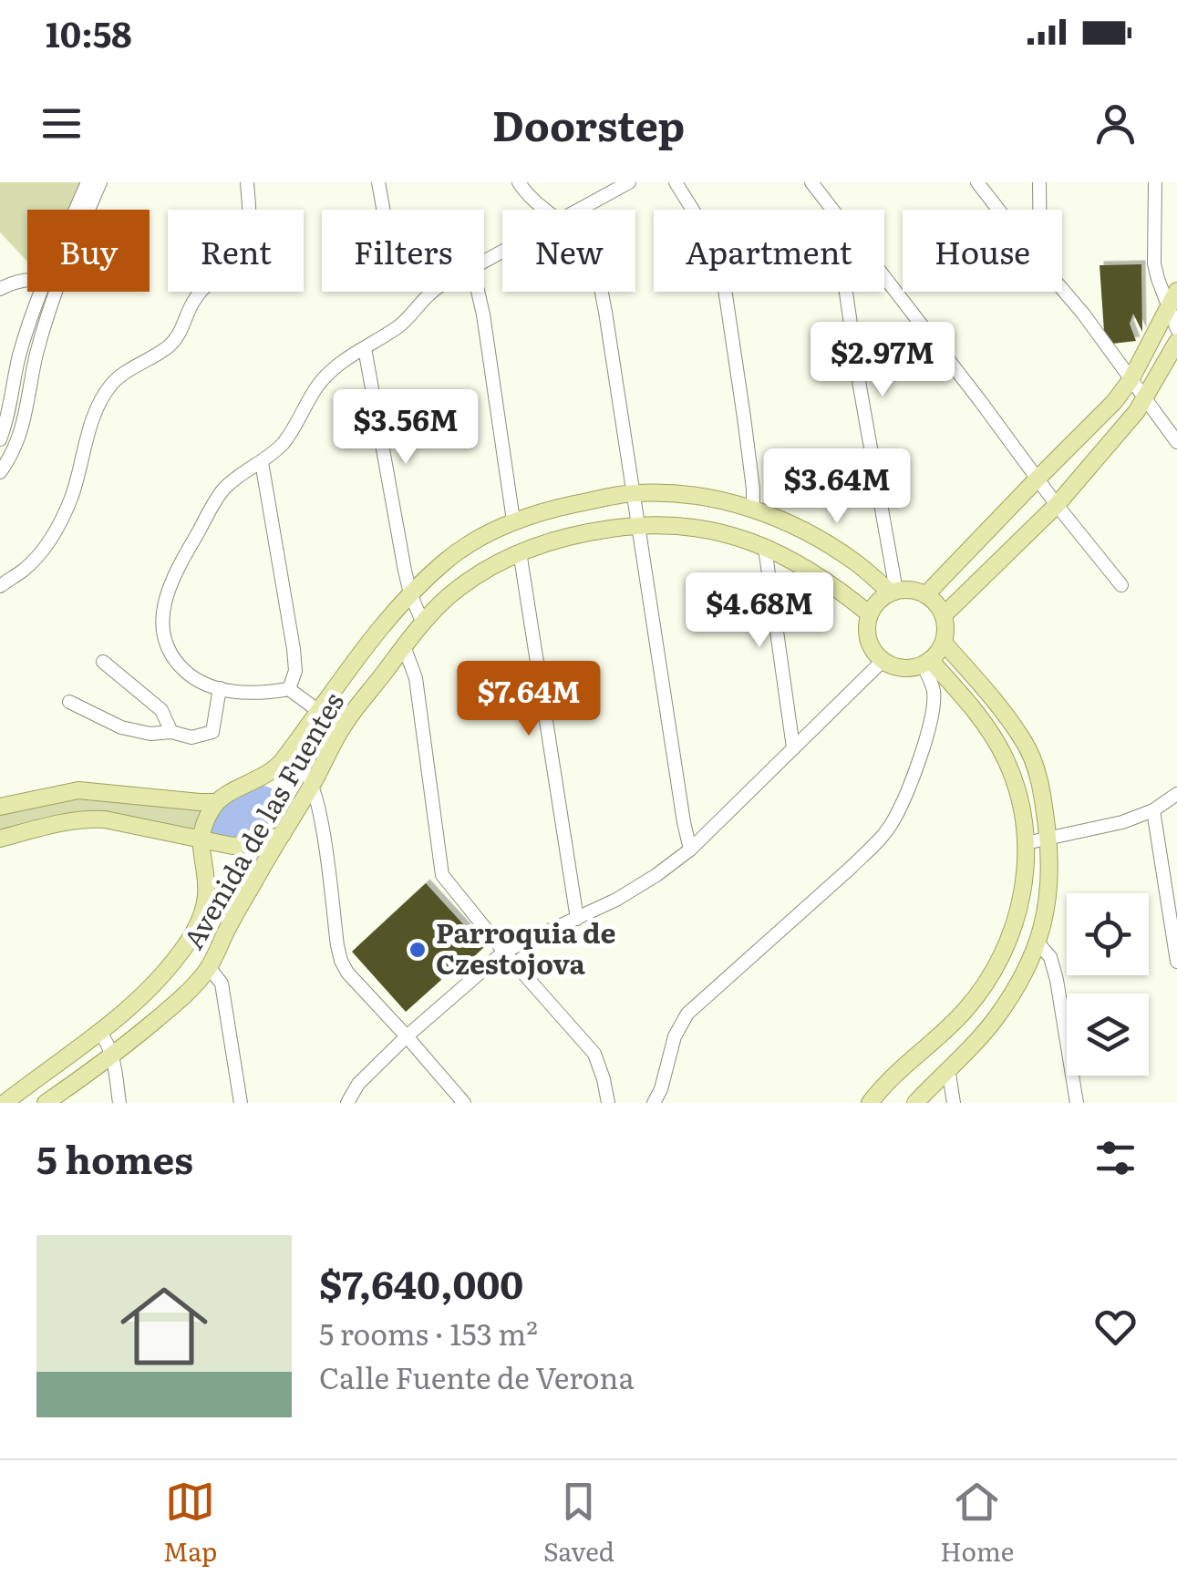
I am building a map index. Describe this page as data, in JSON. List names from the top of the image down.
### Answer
{
  "streets": {
    "main road": ["Avenida de las Fuentes"]
  },
  "places": ["Parroquia de Czestojova"],
  "page": {
    "status": "10:58",
    "header": "Doorstep",
    "chip": [
      "Buy",
      "Rent",
      "Filters",
      "New",
      "Apartment",
      "House"
    ],
    "price": [
      "$2.97M",
      "$3.56M",
      "$3.64M",
      "$4.68M",
      "$7.64M"
    ],
    "heading": "5 homes",
    "list": [
      {
        "name": "$7,640,000",
        "note": "5 rooms · 153 m² · Calle Fuente de Verona"
      }
    ],
    "tabs": ["Map", "Saved", "Home"]
  }
}
